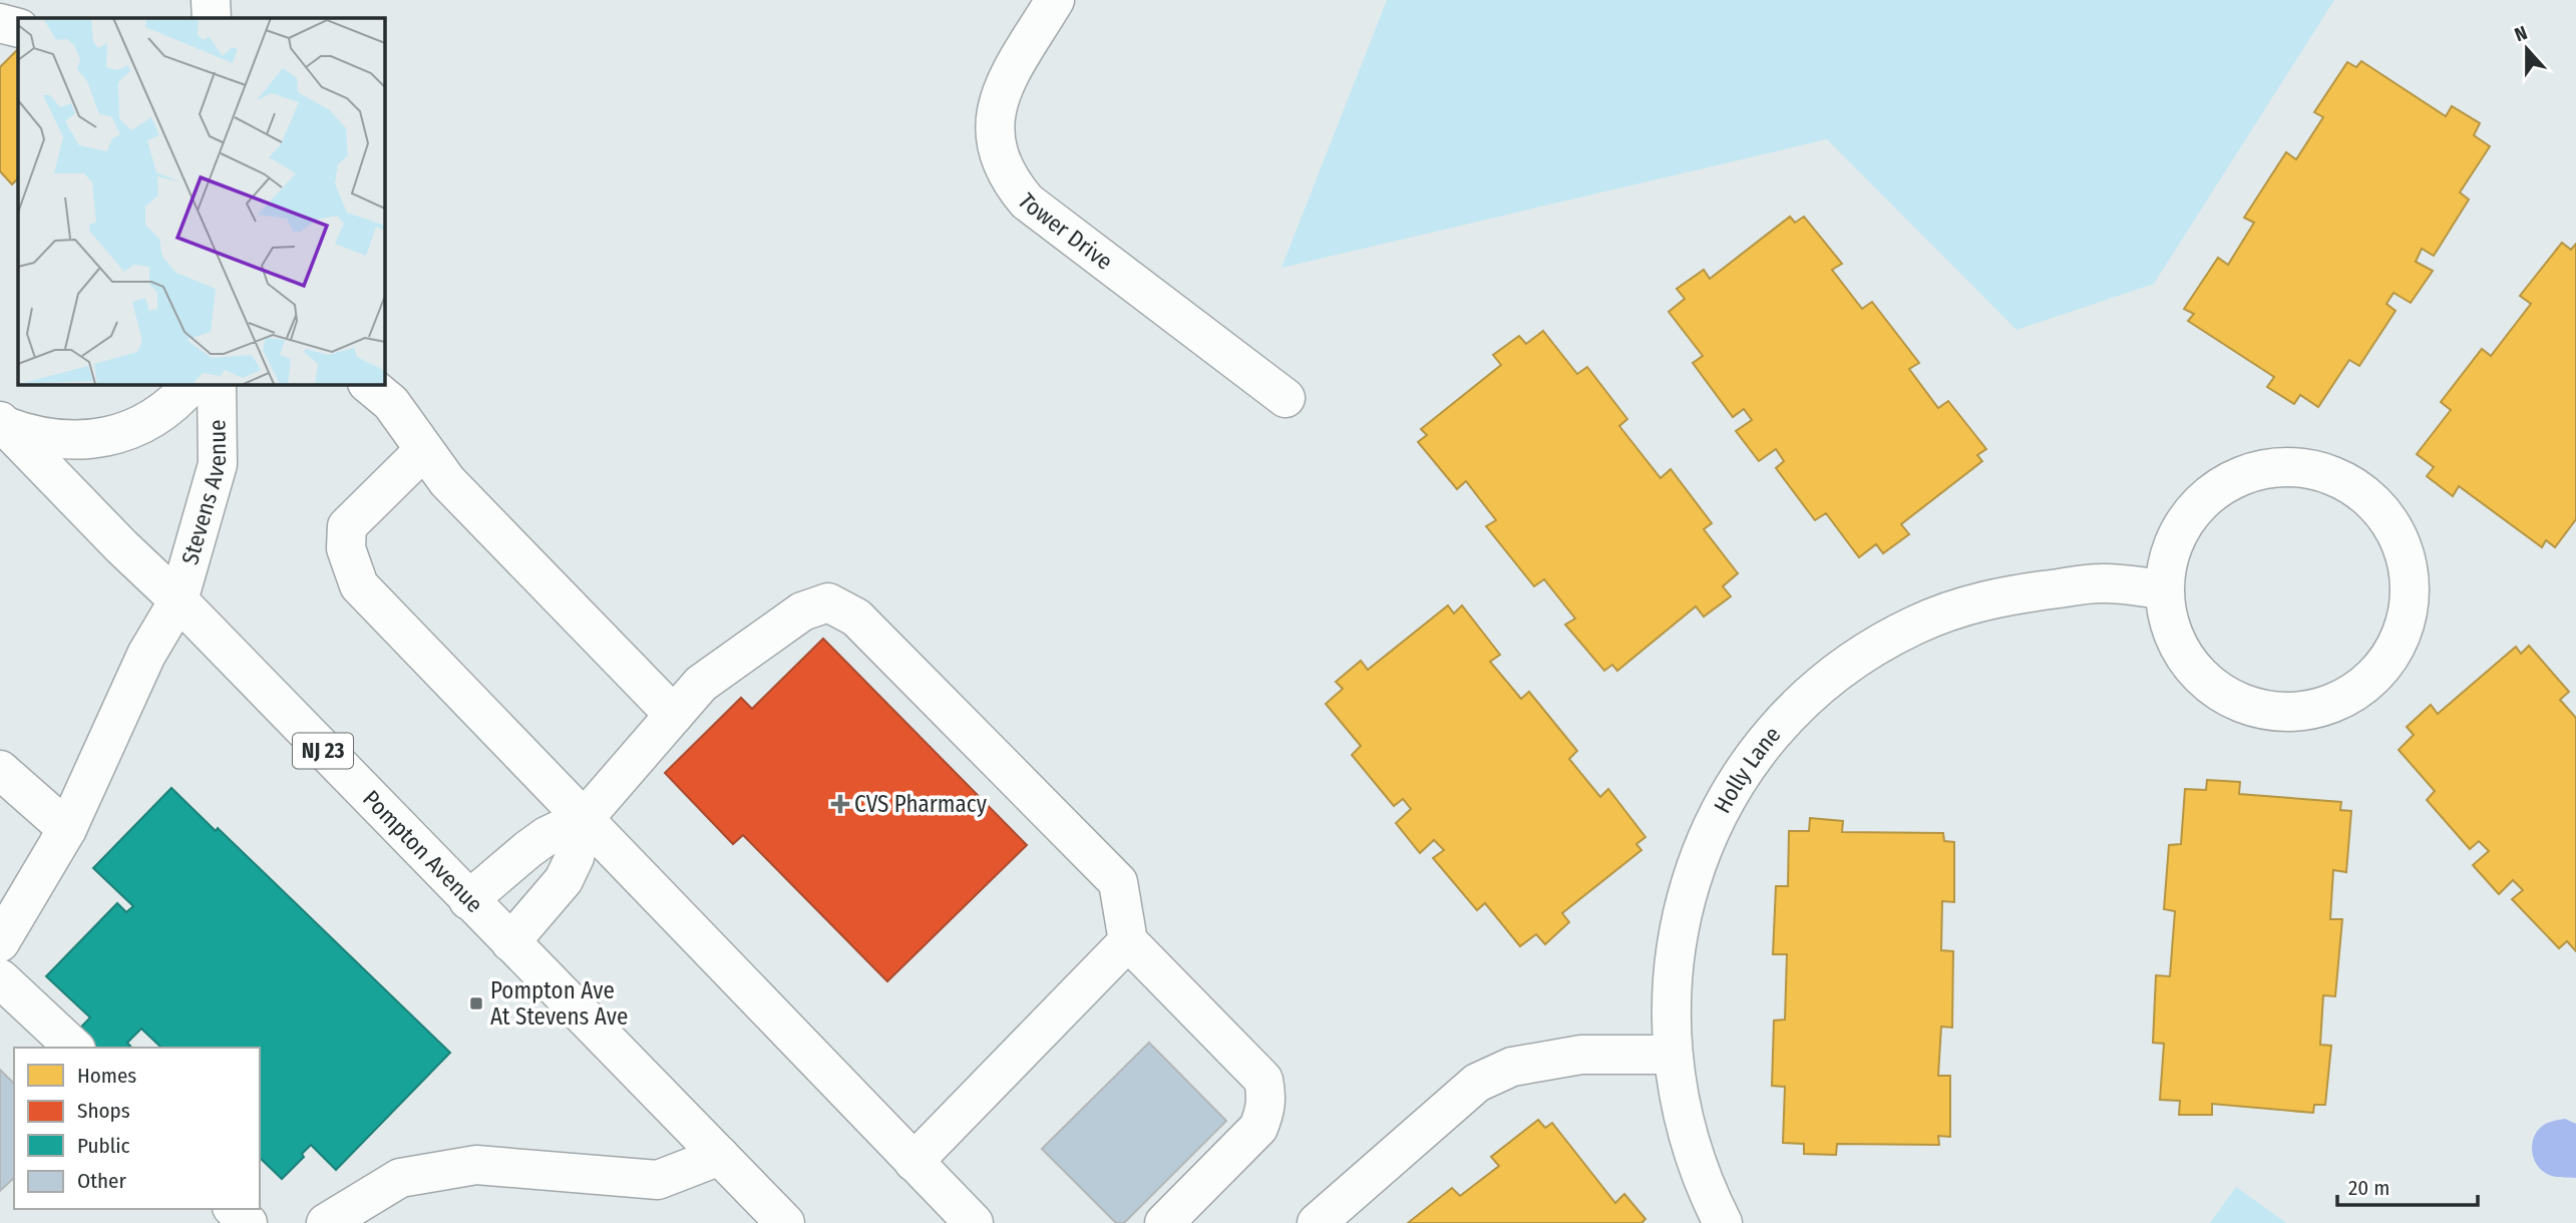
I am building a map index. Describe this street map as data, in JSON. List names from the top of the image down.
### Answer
{
  "streets": {
    "street": [
      "Tower Drive",
      "Stevens Avenue",
      "NJ 23",
      "Holly Lane",
      "Pompton Avenue"
    ]
  },
  "crossings": [
    ["Stevens Avenue", "Pompton Avenue"]
  ],
  "places": {
    "health": ["CVS Pharmacy"],
    "transit": ["Pompton Ave At Stevens Ave"]
  },
  "legend": [
    "Homes",
    "Shops",
    "Public",
    "Other"
  ],
  "scale_bar": "20 m",
  "north": "top"
}
